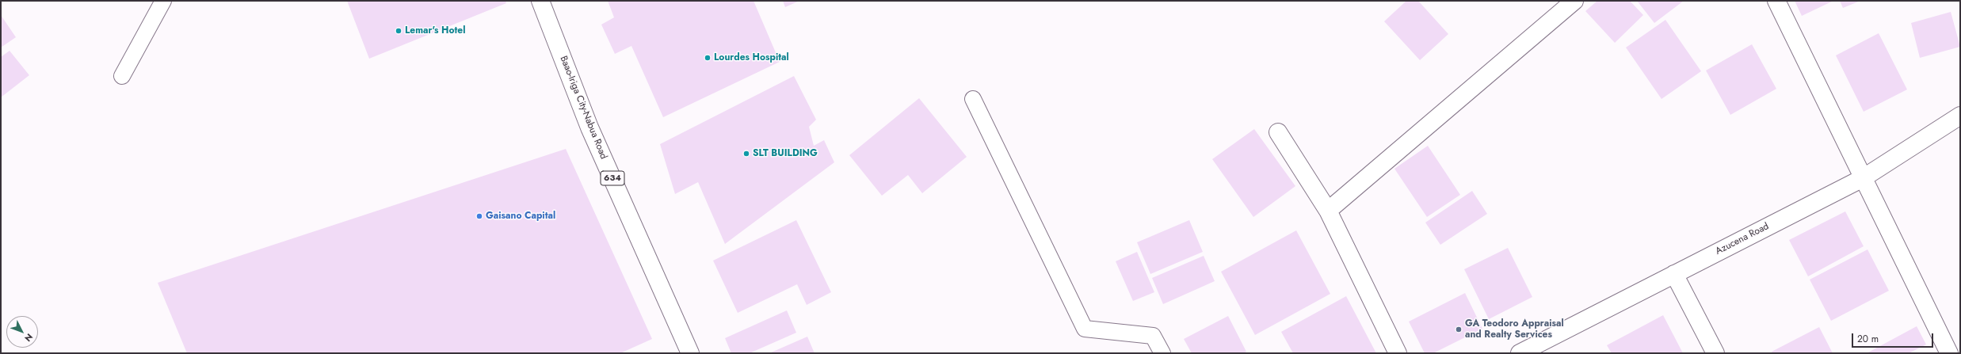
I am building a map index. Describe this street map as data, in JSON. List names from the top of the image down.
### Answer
{
  "streets": {
    "street": ["Baao-Iriga City-Nabua Road", "634", "Azucena Road"]
  },
  "places": [
    "Lemar's Hotel",
    "Lourdes Hospital",
    "SLT BUILDING",
    "Gaisano Capital",
    "GA Teodoro Appraisal and Realty Services"
  ],
  "scale_bar": "20 m",
  "north": "bottom right"
}
